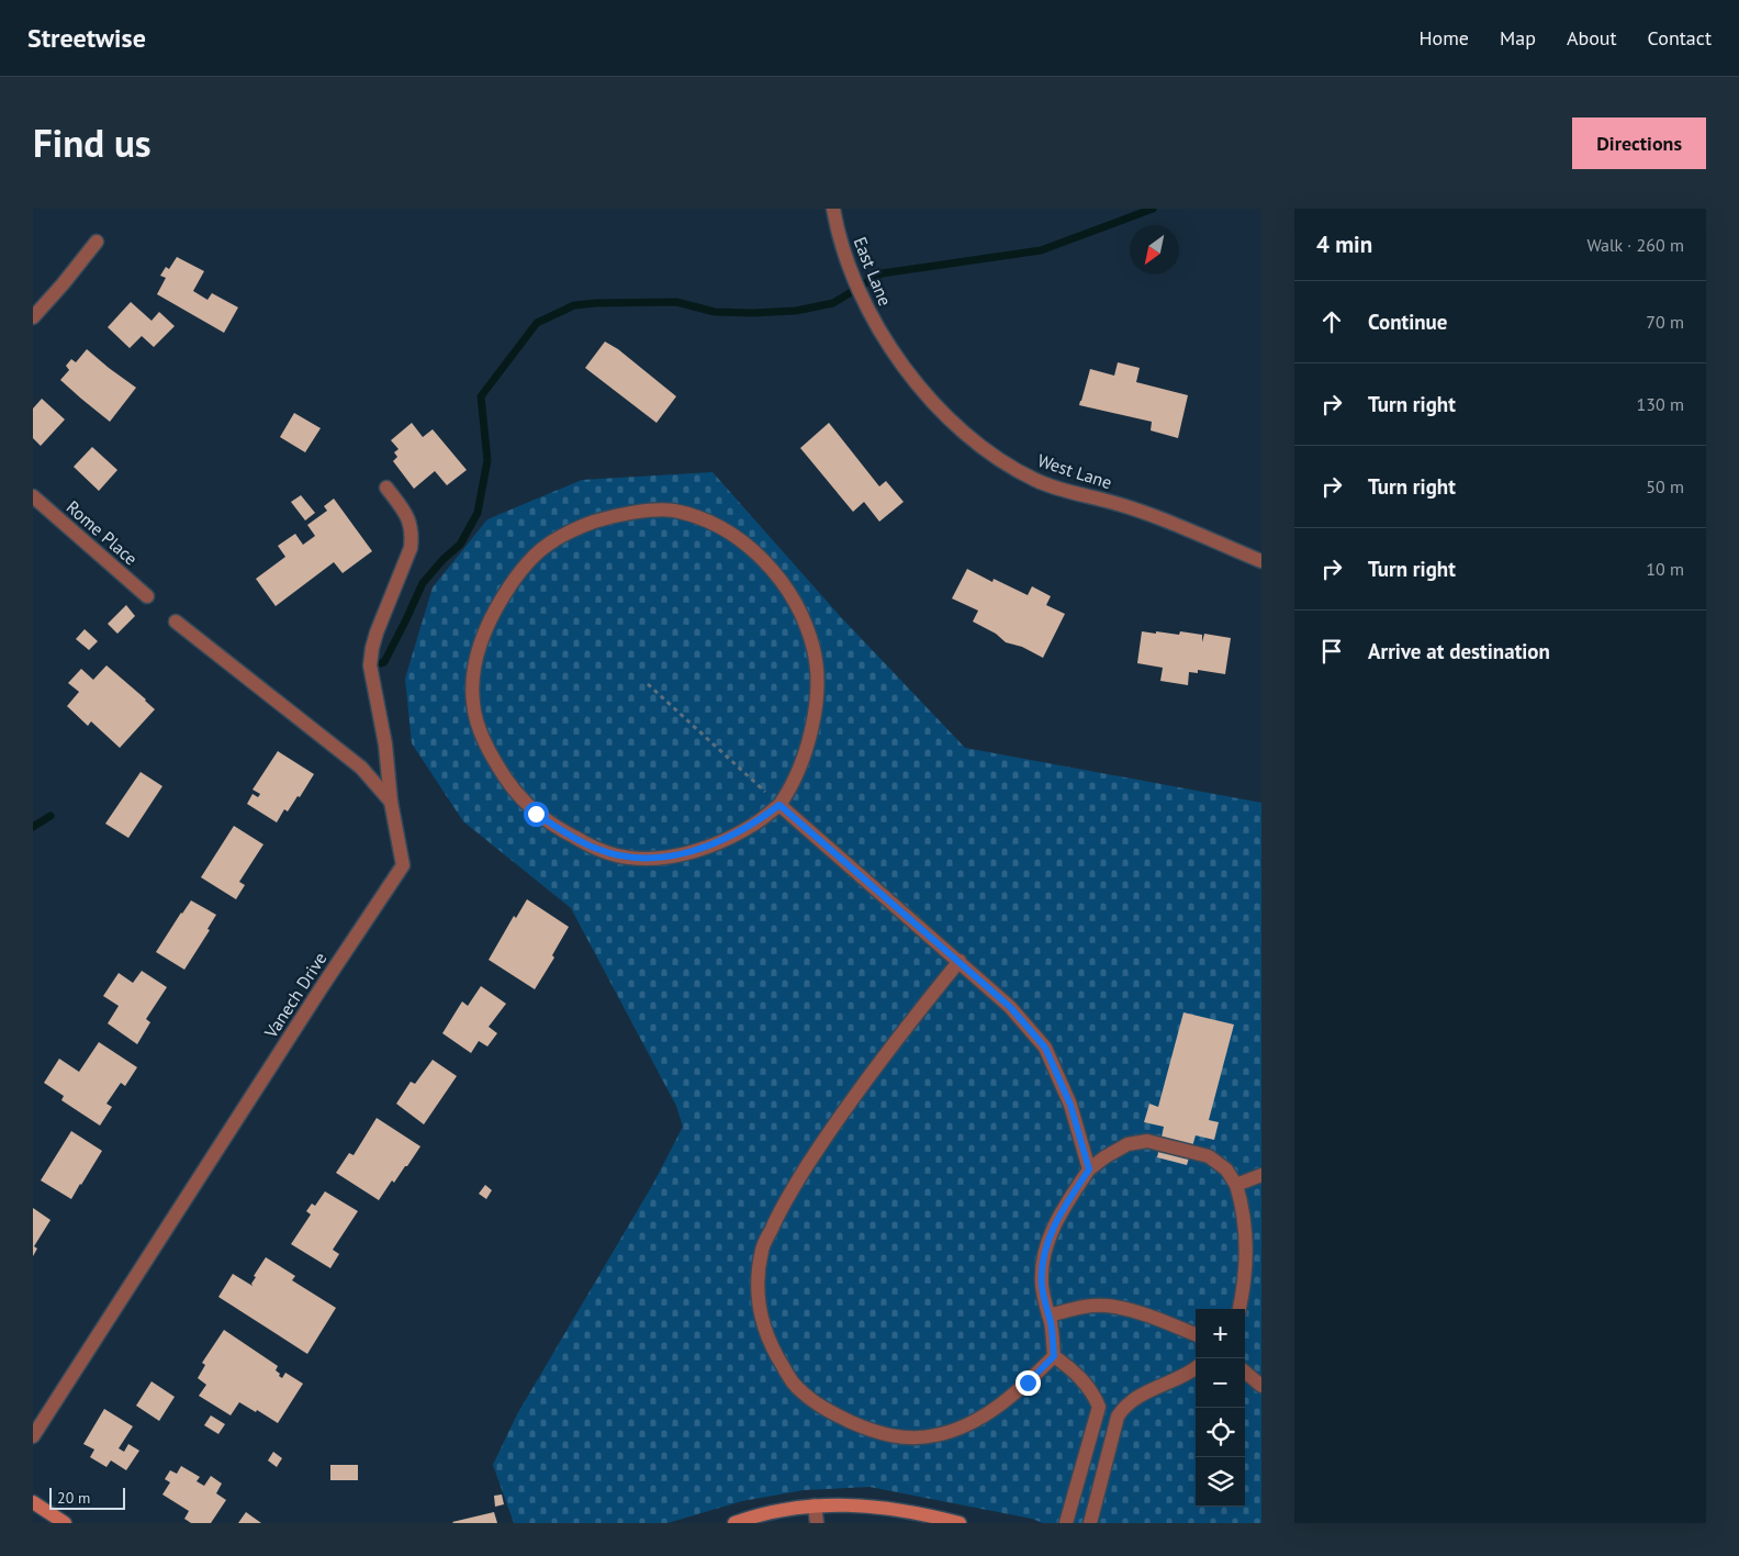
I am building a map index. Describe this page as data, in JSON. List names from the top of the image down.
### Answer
{
  "streets": {
    "street": [
      "East Lane",
      "West Lane",
      "Rome Place",
      "Vanech Drive"
    ]
  },
  "crossings": [
    ["East Lane", "West Lane"]
  ],
  "scale_bar": "20 m",
  "north": "bottom left",
  "page": {
    "header": "Streetwise",
    "nav": [
      "Home",
      "Map",
      "About",
      "Contact"
    ],
    "title": "Find us",
    "buttons": "Directions",
    "heading": ["4 min", "Walk · 260 m"],
    "list": [
      ["Continue", "70 m"],
      ["Turn right", "130 m"],
      ["Turn right", "50 m"],
      ["Turn right", "10 m"],
      "Arrive at destination"
    ],
    "map_buttons": ["+", "−"],
    "scale": "20 m"
  }
}
